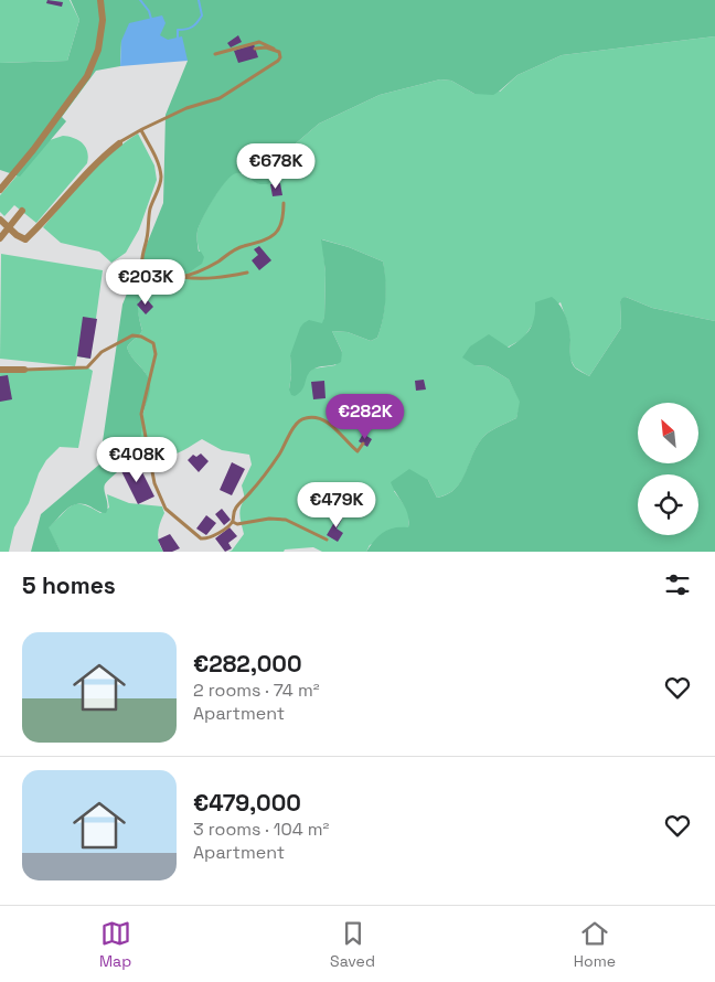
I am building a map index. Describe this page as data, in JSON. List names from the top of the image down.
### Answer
{
  "north": "top left",
  "page": {
    "price": [
      "€678K",
      "€203K",
      "€282K",
      "€408K",
      "€479K"
    ],
    "heading": "5 homes",
    "list": [
      {
        "name": "€282,000",
        "note": "2 rooms · 74 m² · Apartment"
      },
      {
        "name": "€479,000",
        "note": "3 rooms · 104 m² · Apartment"
      }
    ],
    "tabs": ["Map", "Saved", "Home"]
  }
}
